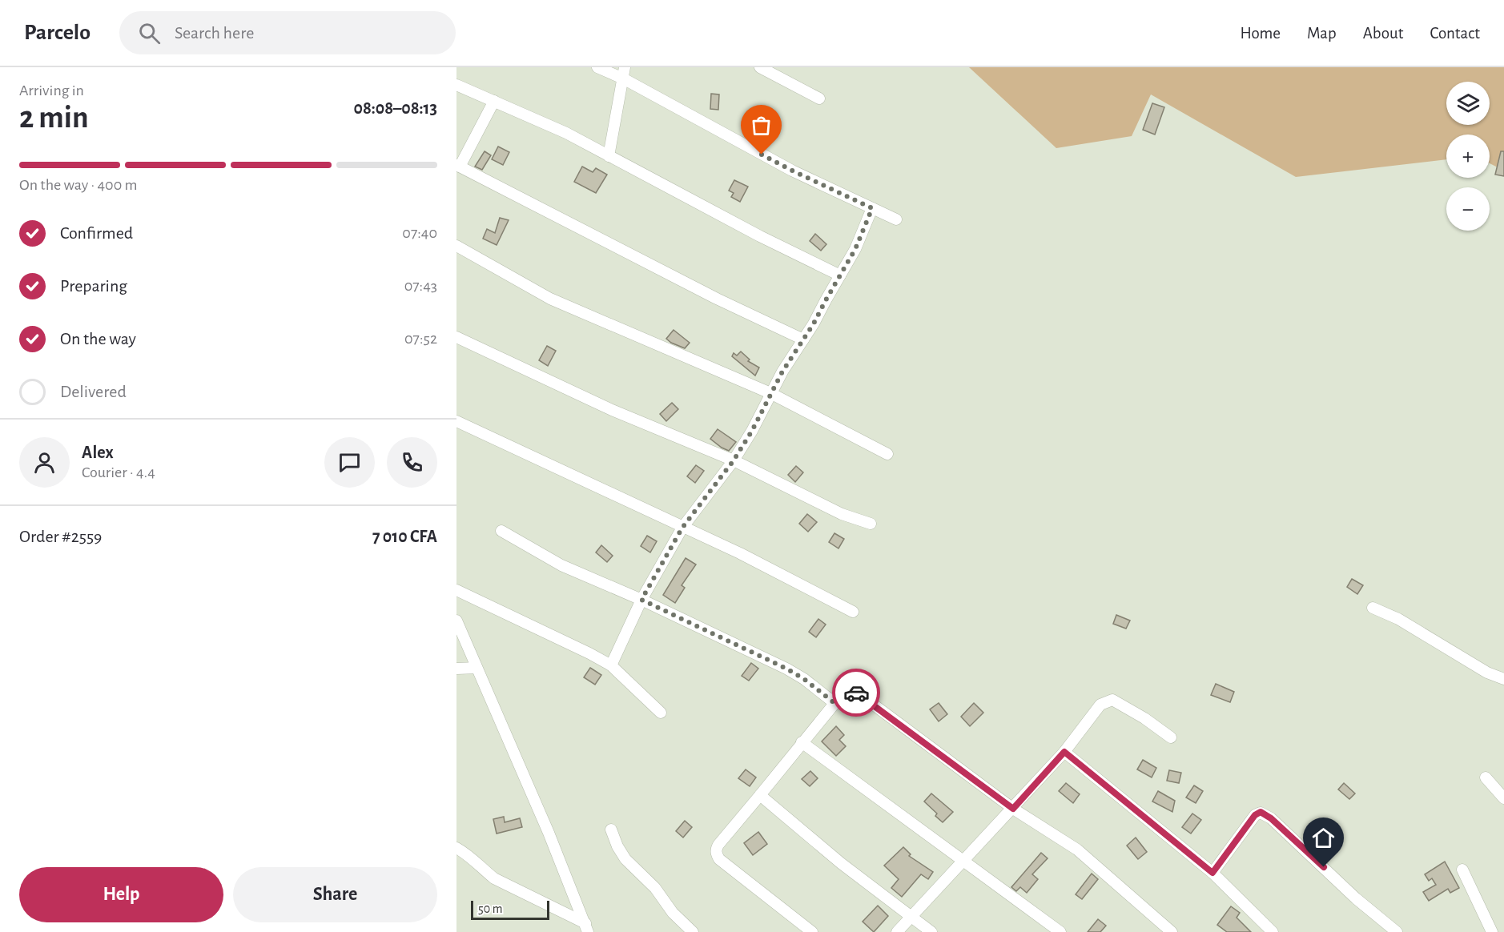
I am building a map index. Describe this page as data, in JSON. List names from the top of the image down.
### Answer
{
  "scale_bar": "50 m",
  "page": {
    "header": "Parcelo",
    "search": "Search here",
    "nav": [
      "Home",
      "Map",
      "About",
      "Contact"
    ],
    "heading": ["2 min", "Arriving in", "08:08–08:13"],
    "panel": [
      "Alex",
      "Courier · 4.4",
      "Order #2559",
      "7 010 CFA"
    ],
    "map_buttons": ["+", "−"],
    "bar": "On the way · 400 m",
    "list": [
      ["Confirmed", "07:40"],
      ["Preparing", "07:43"],
      ["On the way", "07:52"],
      "Delivered"
    ],
    "buttons": ["Help", "Share"],
    "scale": "50 m"
  }
}
